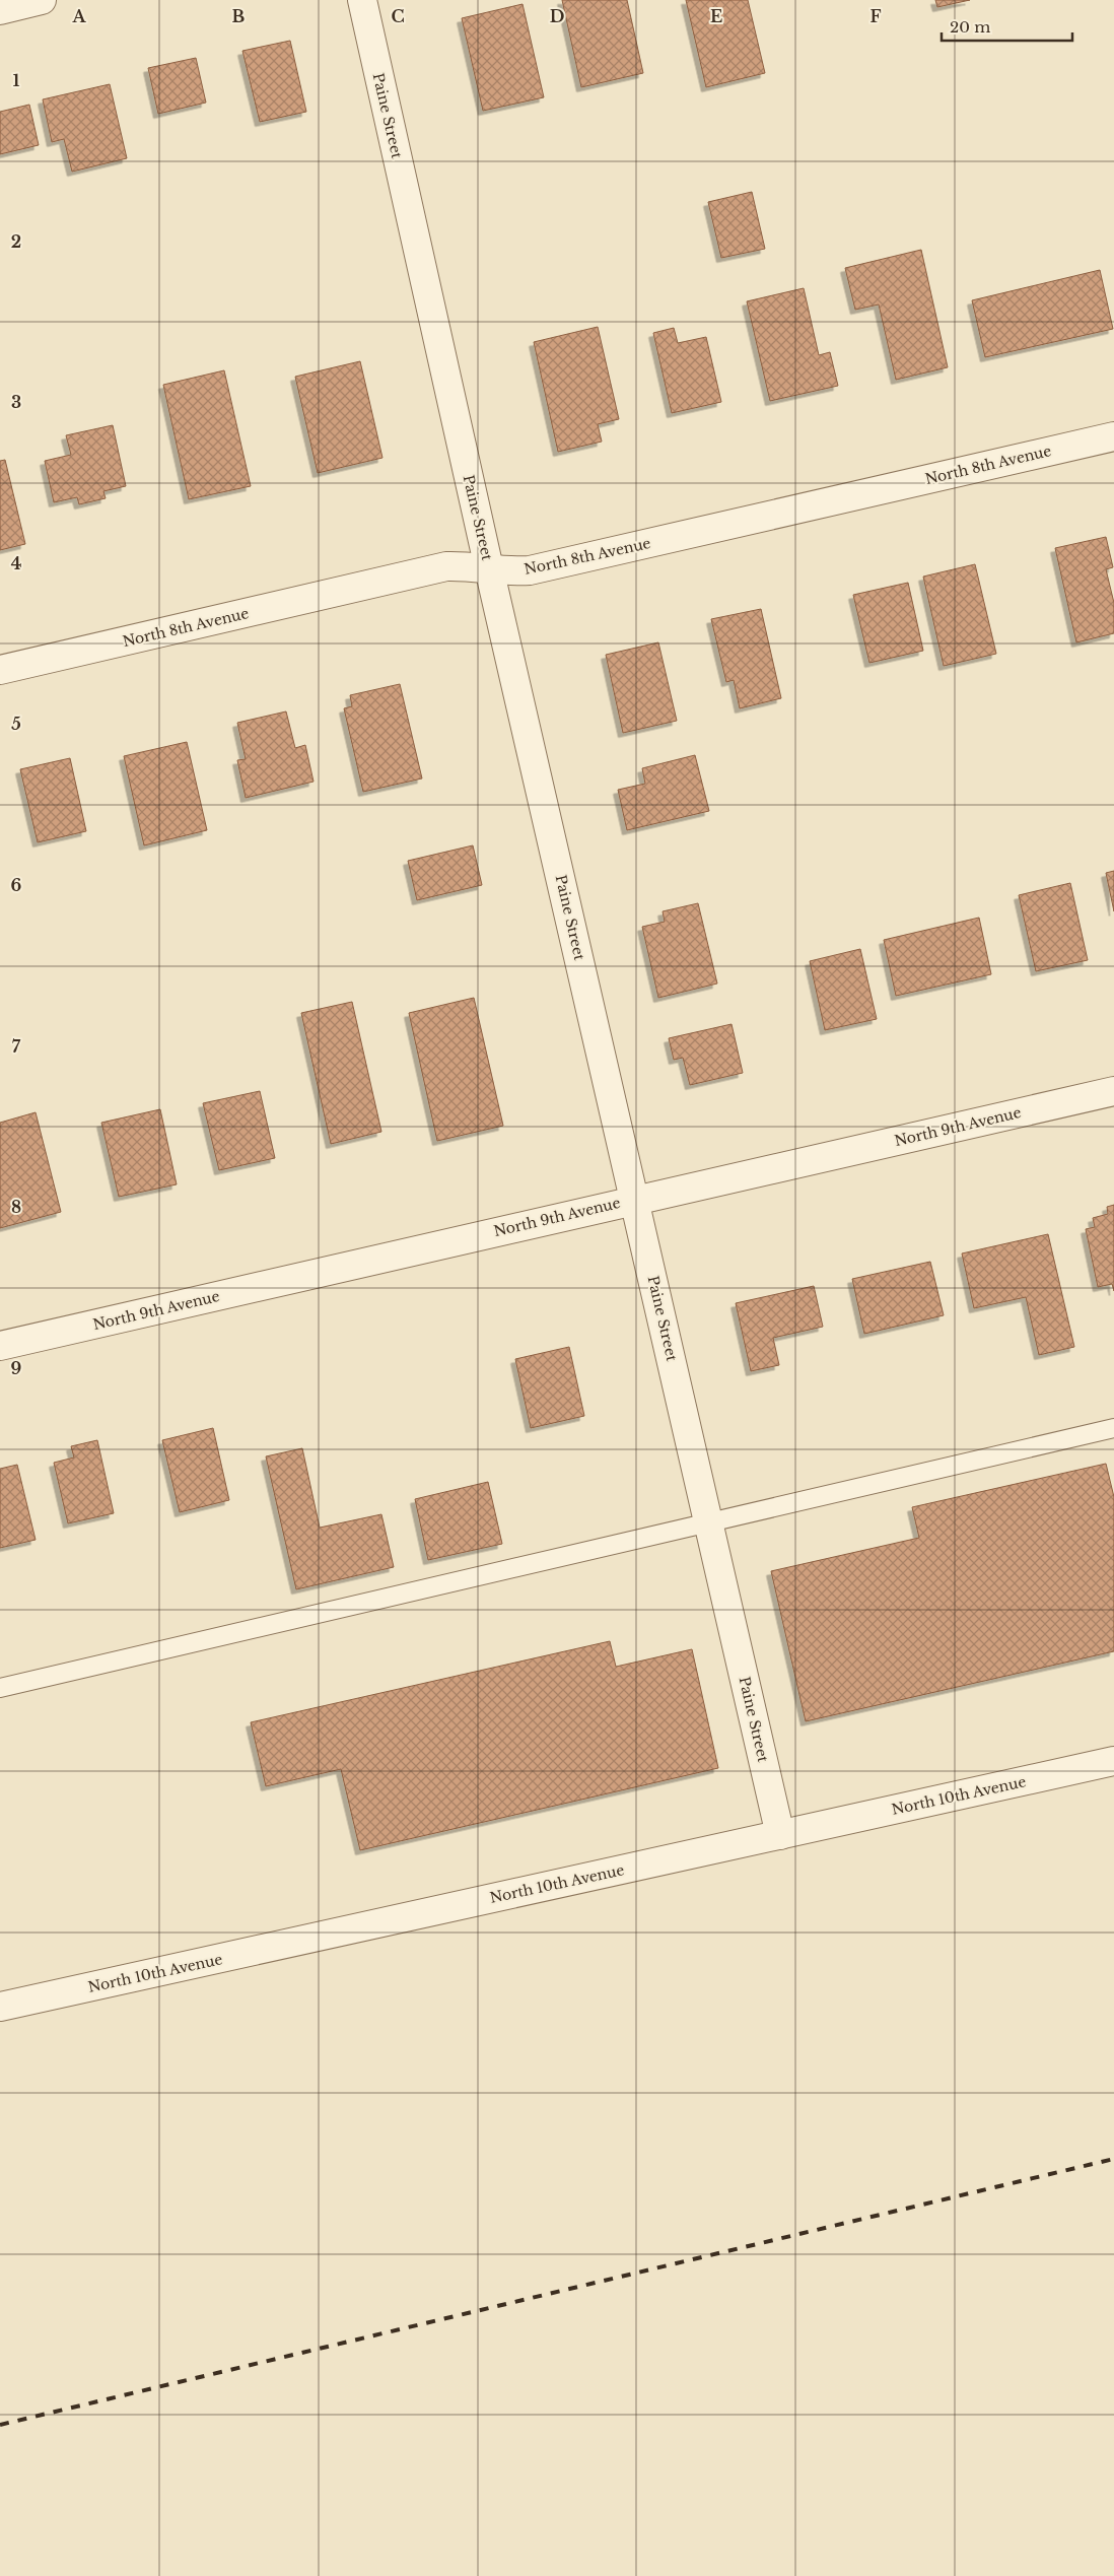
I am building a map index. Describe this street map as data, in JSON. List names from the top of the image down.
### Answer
{
  "streets": {
    "street": [
      "Paine Street",
      "North 8th Avenue",
      "North 9th Avenue",
      "North 10th Avenue"
    ]
  },
  "crossings": [
    ["Paine Street", "North 8th Avenue"],
    ["Paine Street", "North 9th Avenue"],
    ["Paine Street", "North 10th Avenue"]
  ],
  "scale_bar": "20 m",
  "grid": {
    "columns": [
      "A",
      "B",
      "C",
      "D",
      "E",
      "F"
    ],
    "rows": [
      "1",
      "2",
      "3",
      "4",
      "5",
      "6",
      "7",
      "8",
      "9"
    ]
  }
}
